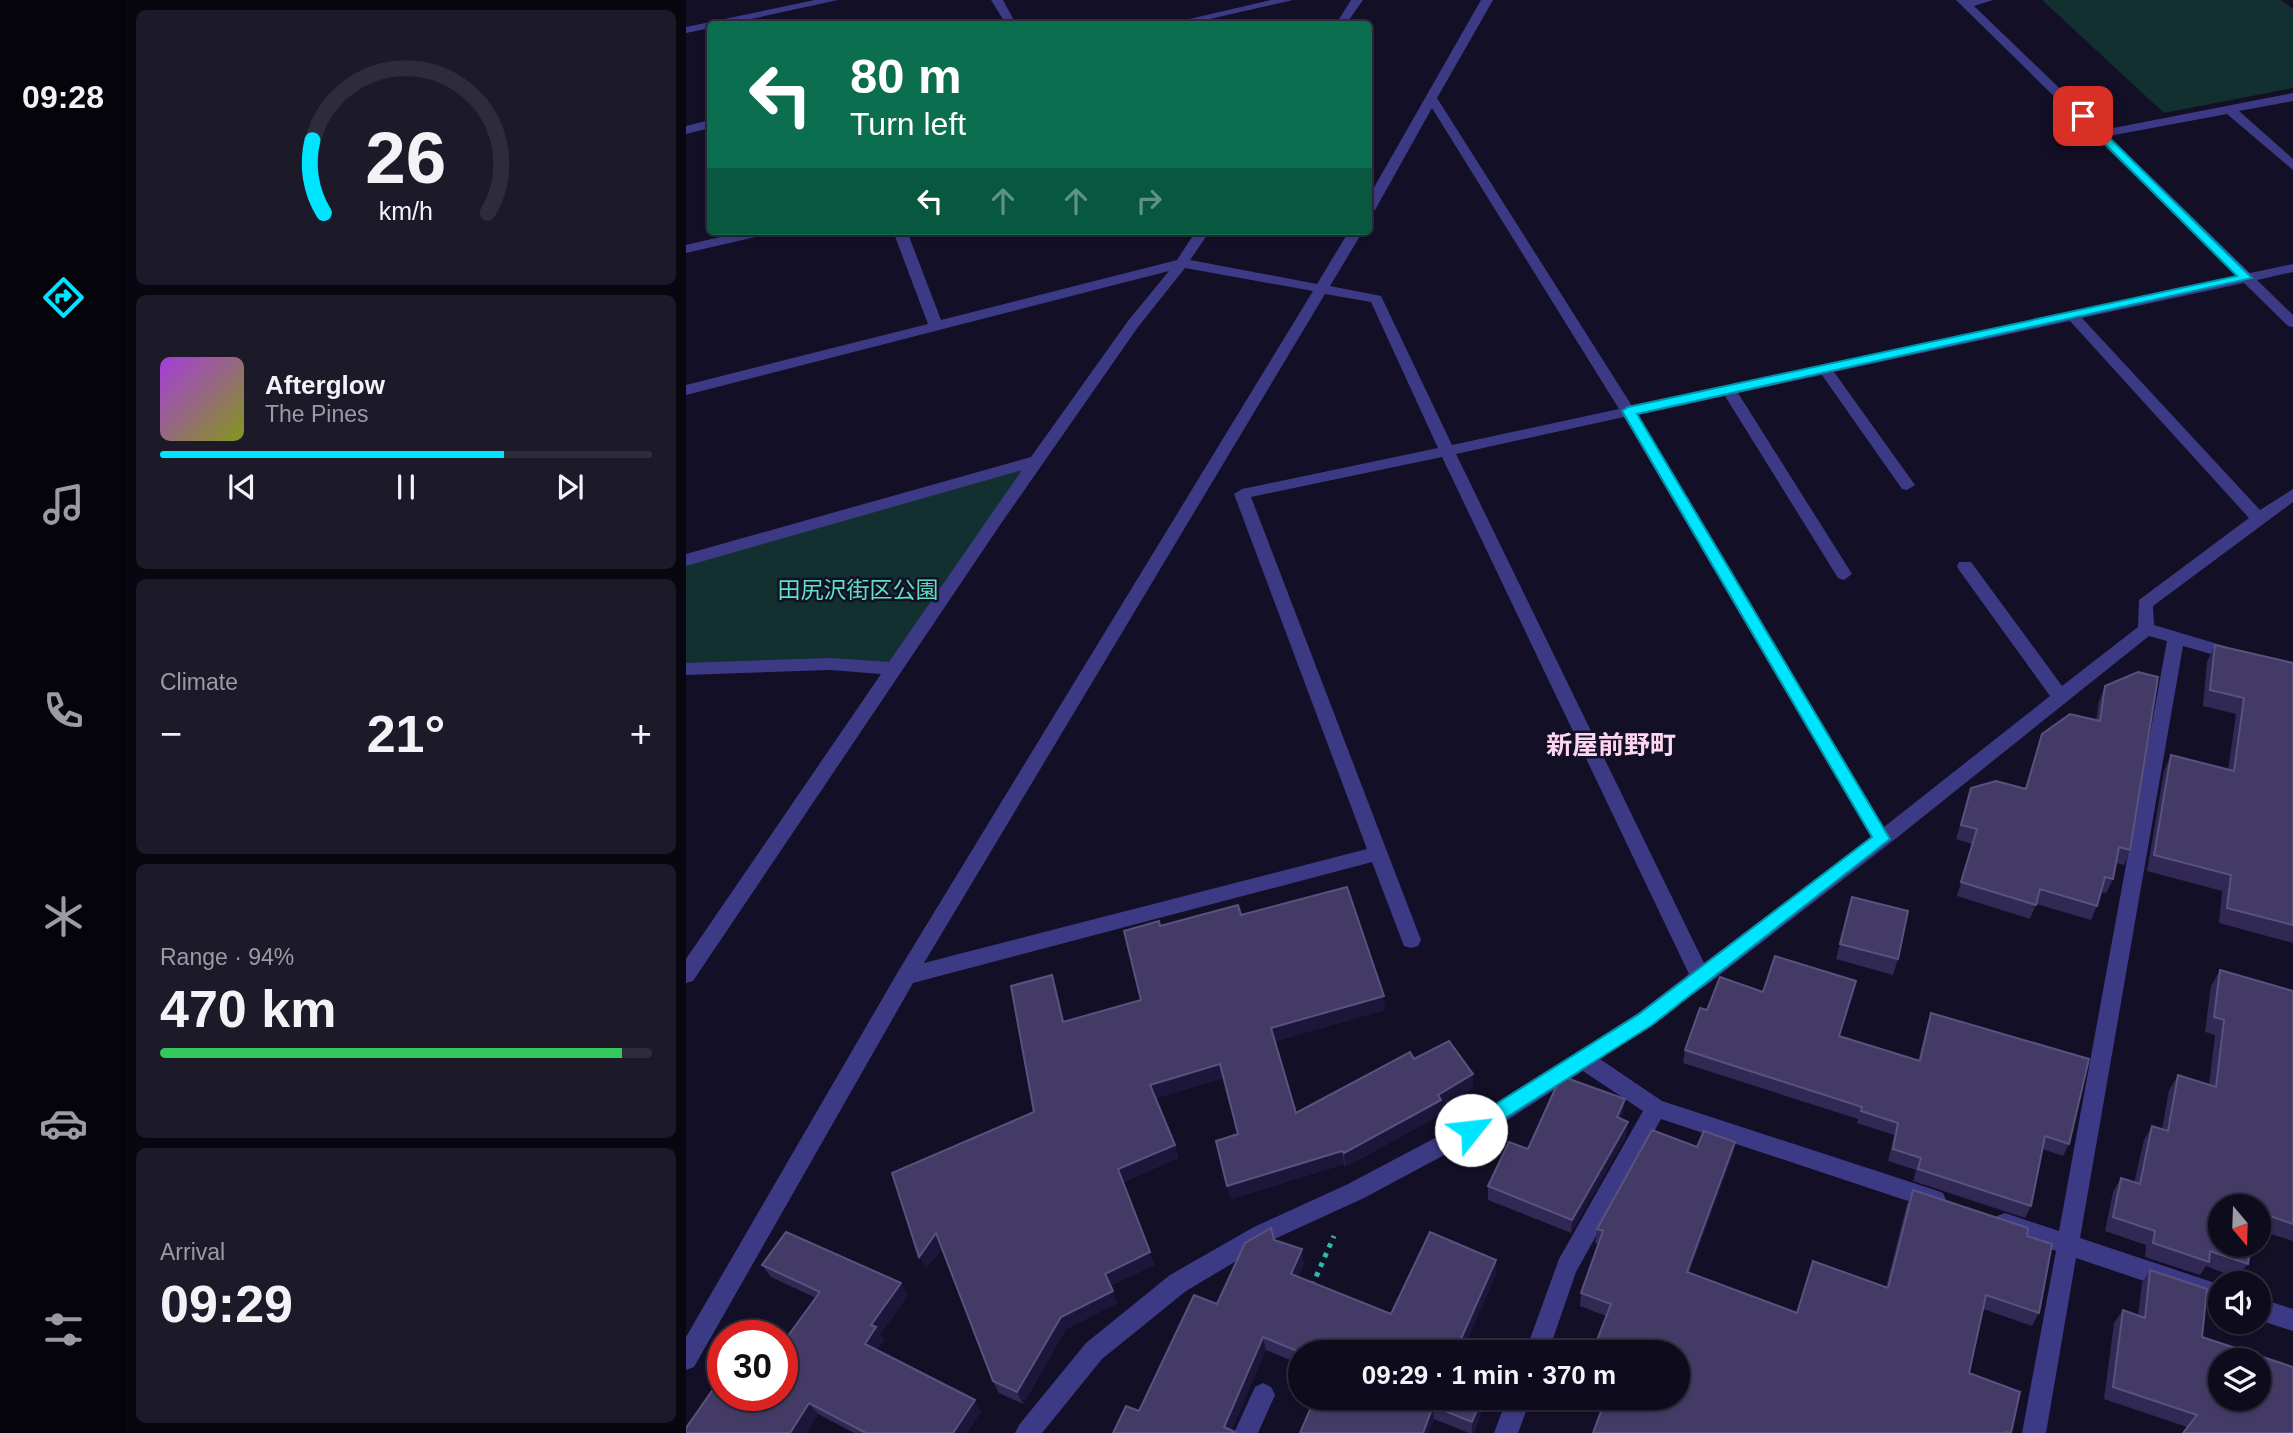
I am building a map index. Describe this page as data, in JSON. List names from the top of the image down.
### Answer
{
  "districts": ["新屋前野町"],
  "parks": ["田尻沢街区公園"],
  "north": "bottom",
  "page": {
    "tabs": "09:28",
    "turn": ["80 m", "Turn left"],
    "song": ["Afterglow", "The Pines"],
    "tile": [
      "Climate",
      ["Range · 94%", "470 km"],
      ["Arrival", "09:29"]
    ],
    "heat": ["−", "21°", "+"],
    "limit": "30",
    "trip": "09:29 · 1 min · 370 m",
    "gauge": ["26", "km/h"]
  }
}
